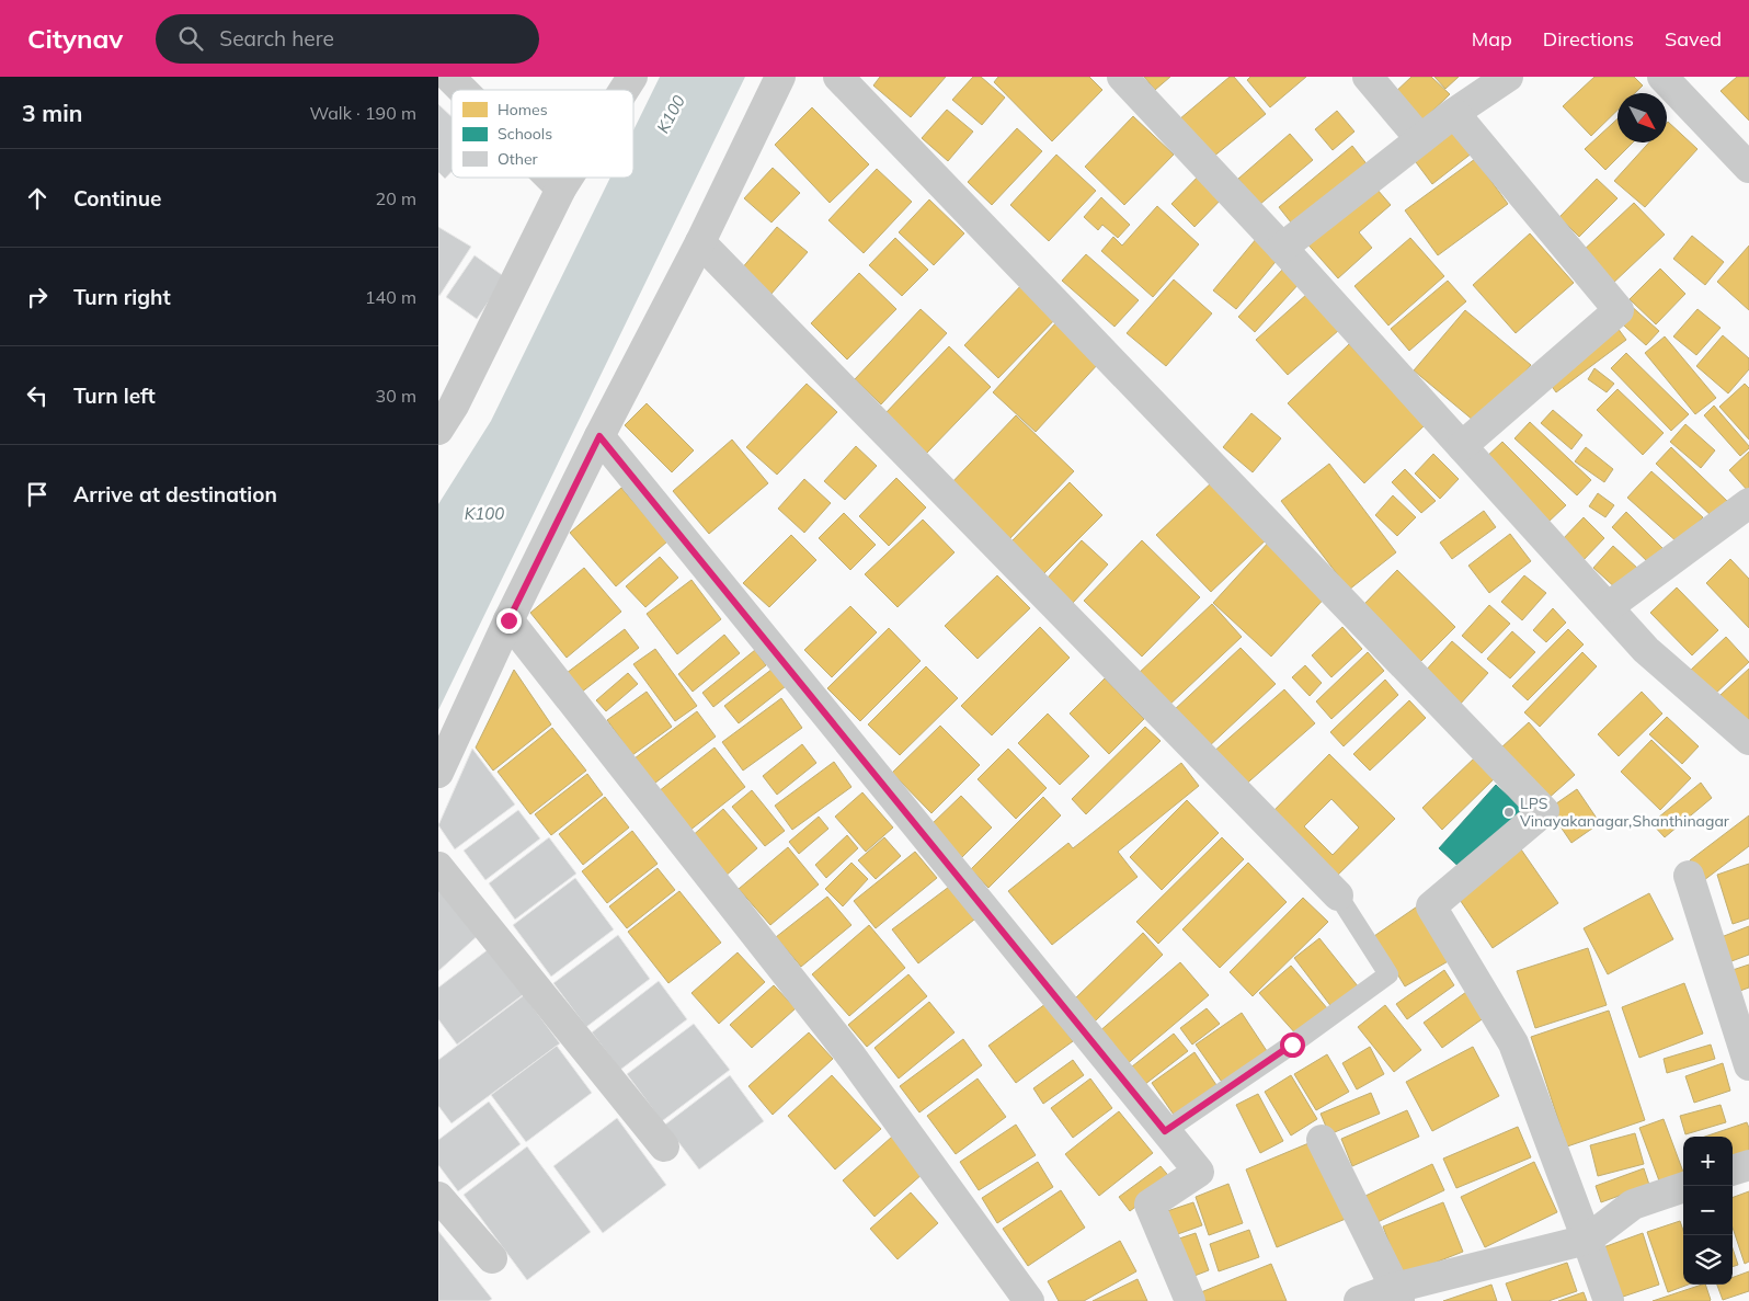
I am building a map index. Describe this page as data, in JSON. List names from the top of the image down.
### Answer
{
  "water": ["K100"],
  "places": ["LPS Vinayakanagar,Shanthinagar"],
  "legend": ["Homes", "Schools", "Other"],
  "north": "bottom right",
  "page": {
    "header": "Citynav",
    "search": "Search here",
    "nav": ["Map", "Directions", "Saved"],
    "heading": ["3 min", "Walk · 190 m"],
    "list": [
      ["Continue", "20 m"],
      ["Turn right", "140 m"],
      ["Turn left", "30 m"],
      "Arrive at destination"
    ],
    "map_buttons": ["+", "−"]
  }
}
